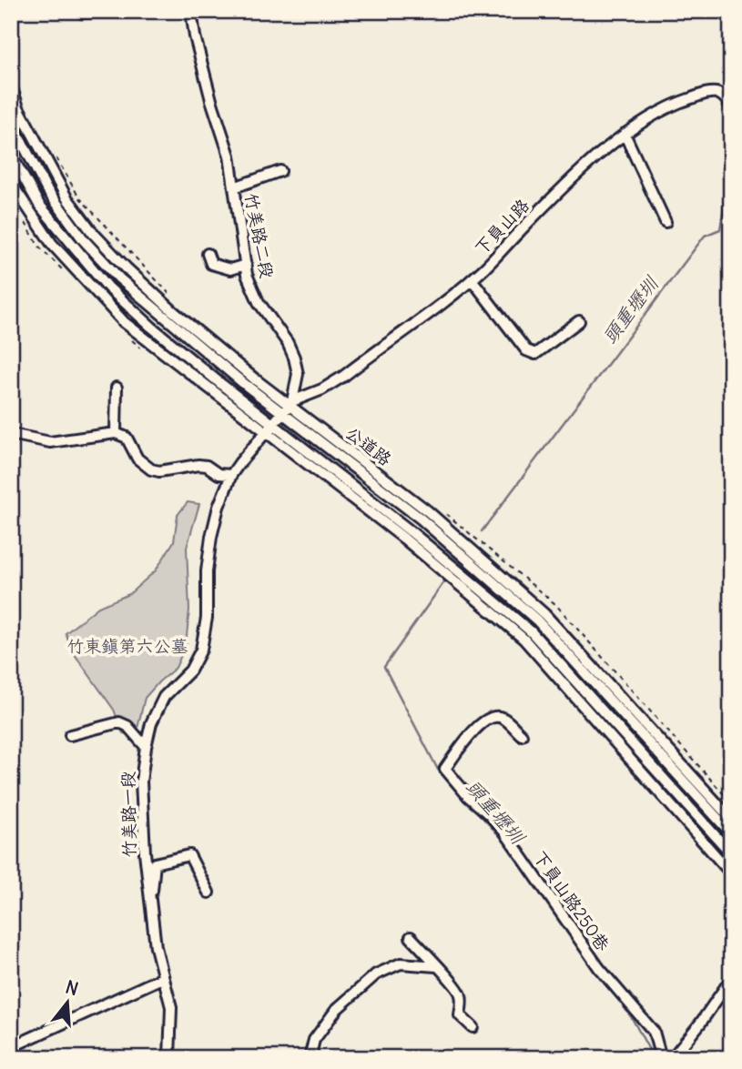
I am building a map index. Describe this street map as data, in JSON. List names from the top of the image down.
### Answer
{
  "streets": {
    "street": [
      "下員山路",
      "竹美路二段",
      "公道路",
      "竹美路一段",
      "下員山路250巷"
    ]
  },
  "crossings": [
    ["下員山路", "竹美路二段"],
    ["下員山路", "公道路"],
    ["竹美路二段", "公道路"]
  ],
  "water": ["頭重壢圳"],
  "parks": ["竹東鎮第六公墓"],
  "north": "top"
}
